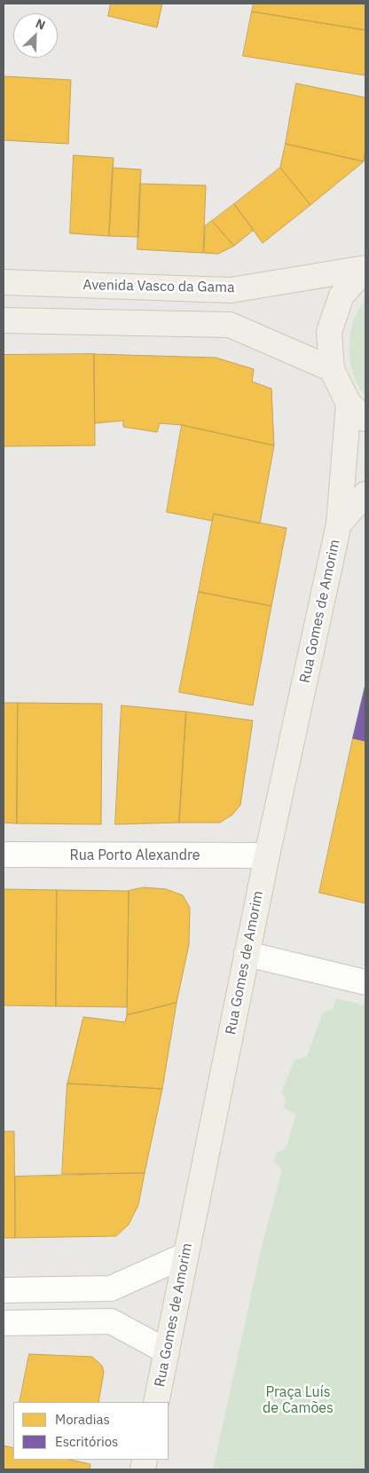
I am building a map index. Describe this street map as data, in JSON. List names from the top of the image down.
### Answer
{
  "streets": {
    "main road": ["Avenida Vasco da Gama", "Rua Gomes de Amorim"],
    "street": ["Rua Porto Alexandre"]
  },
  "crossings": [
    ["Rua Gomes de Amorim", "Rua Porto Alexandre"]
  ],
  "parks": ["Praça Luís de Camões"],
  "legend": ["Moradias", "Escritórios"],
  "north": "top right"
}
